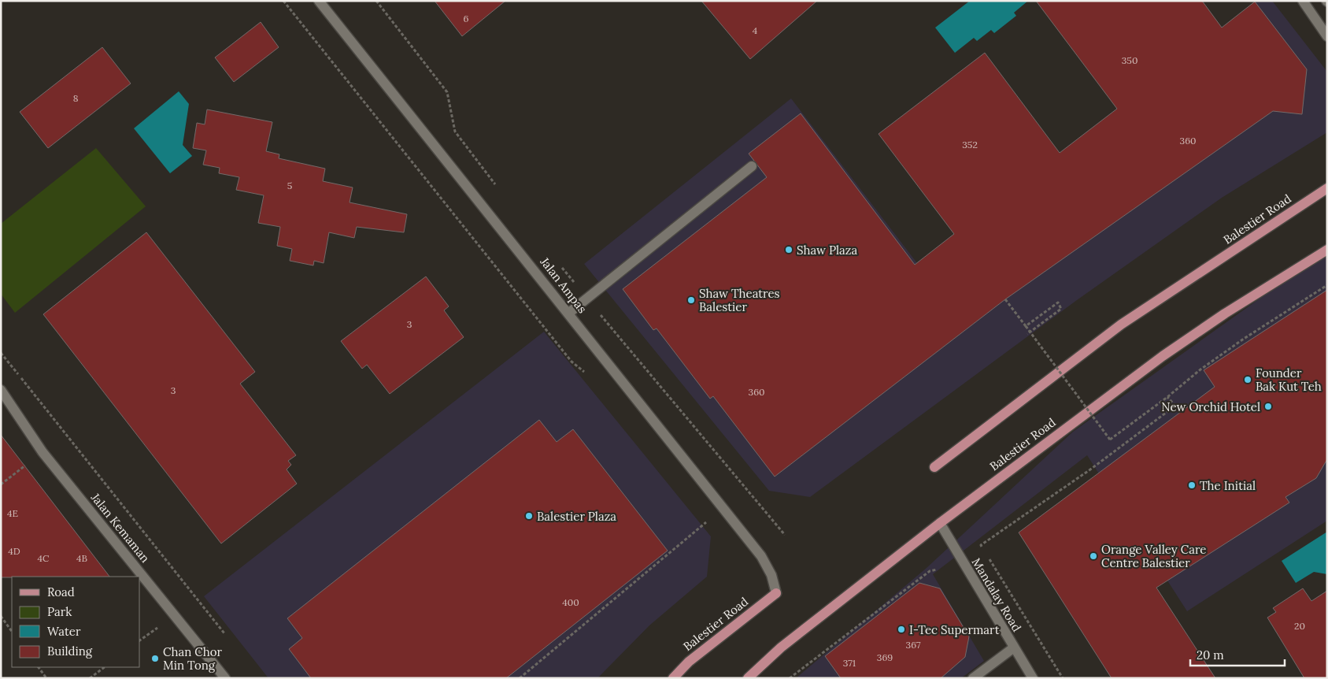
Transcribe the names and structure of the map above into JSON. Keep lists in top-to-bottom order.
{
  "streets": {
    "main road": ["Balestier Road"],
    "street": ["Jalan Ampas", "Jalan Kemaman", "Mandalay Road"]
  },
  "crossings": [
    ["Balestier Road", "Jalan Ampas"],
    ["Balestier Road", "Mandalay Road"]
  ],
  "places": [
    "Shaw Plaza",
    "Shaw Theatres Balestier",
    "Founder Bak Kut Teh",
    "New Orchid Hotel",
    "The Initial",
    "Balestier Plaza",
    "Orange Valley Care Centre Balestier",
    "I-Tec Supermart",
    "Chan Chor Min Tong"
  ],
  "house_numbers": [
    "6",
    "4",
    "350",
    "8",
    "360",
    "352",
    "5",
    "3",
    "3",
    "360",
    "4E",
    "4D",
    "4C",
    "4B",
    "400",
    "20",
    "367",
    "369",
    "371"
  ],
  "legend": [
    "Road",
    "Park",
    "Water",
    "Building"
  ],
  "scale_bar": "20 m"
}
